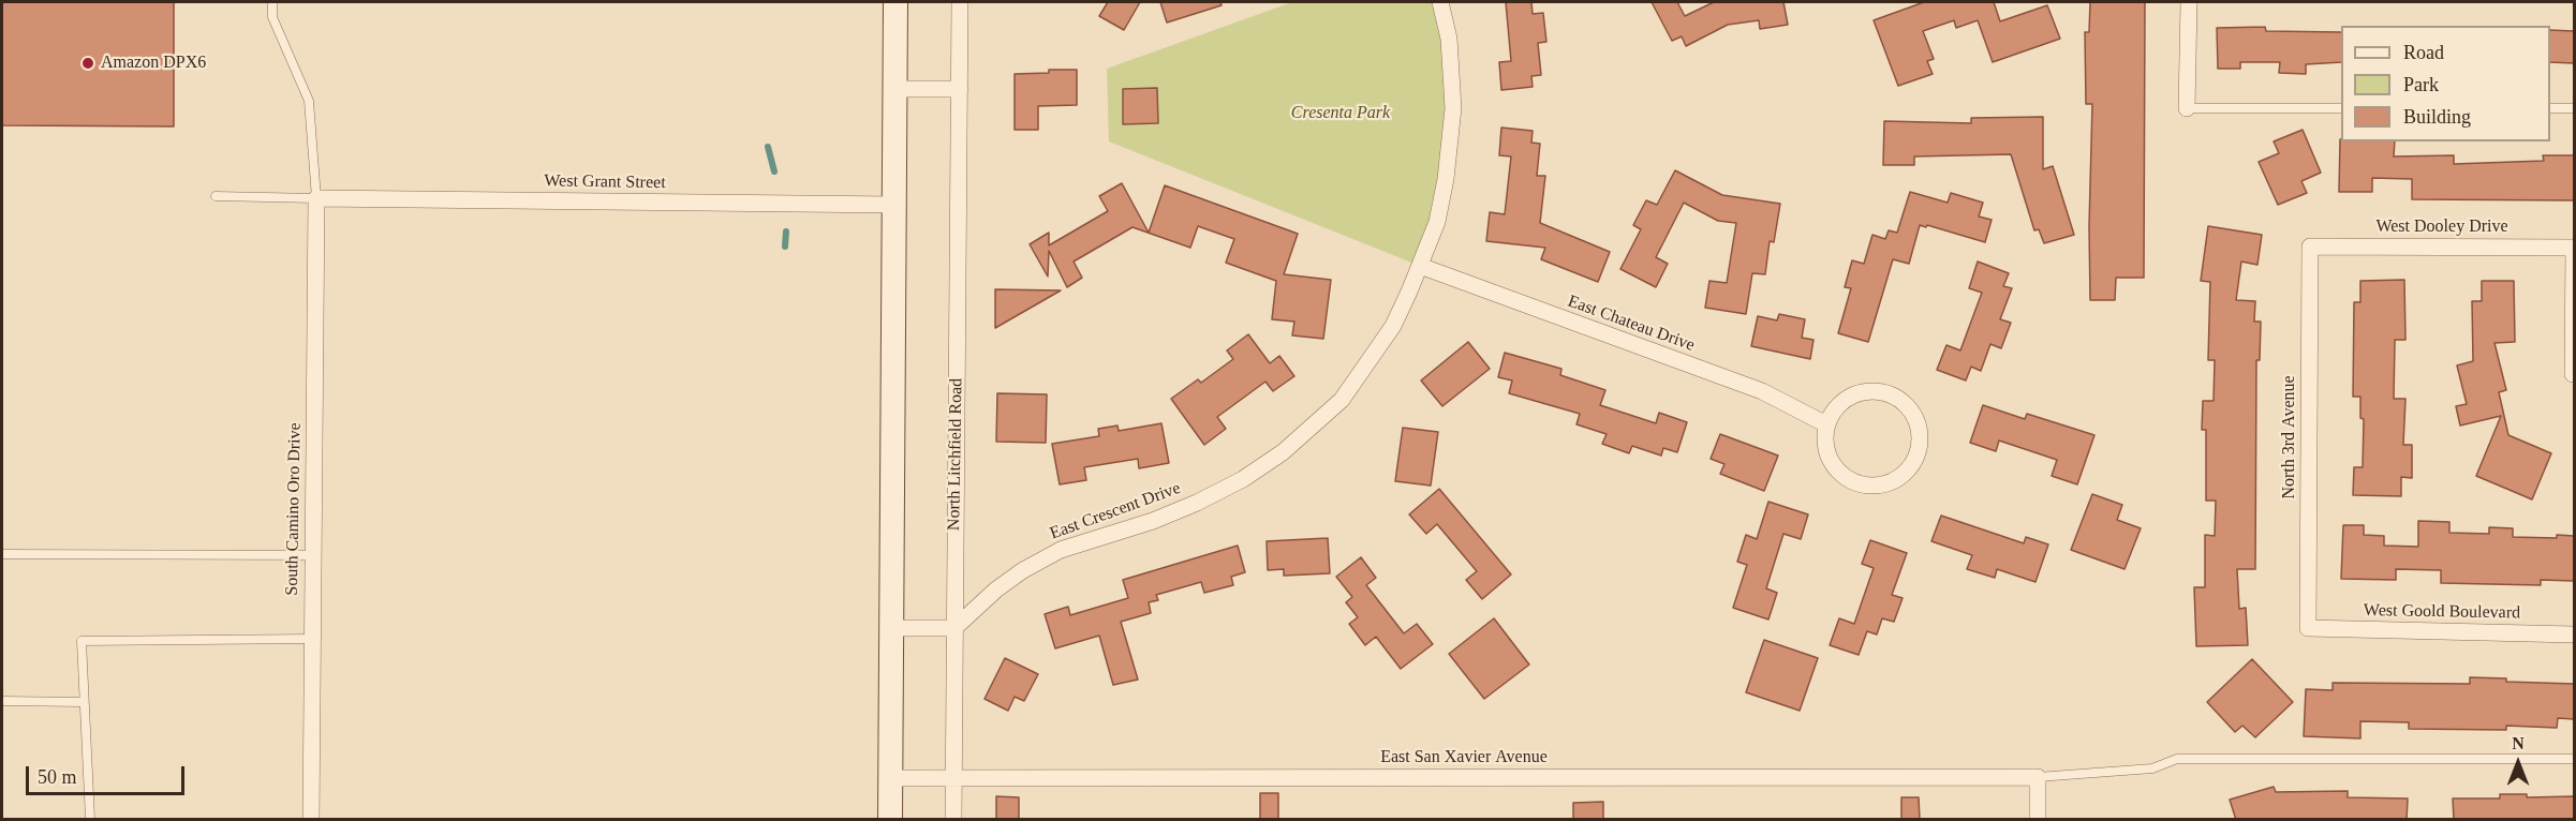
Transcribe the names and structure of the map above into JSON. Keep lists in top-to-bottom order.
{
  "streets": {
    "street": [
      "West Grant Street",
      "West Dooley Drive",
      "East Chateau Drive",
      "North 3rd Avenue",
      "North Litchfield Road",
      "South Camino Oro Drive",
      "East Crescent Drive",
      "West Goold Boulevard",
      "East San Xavier Avenue"
    ]
  },
  "crossings": [
    ["West Grant Street", "South Camino Oro Drive"],
    ["West Dooley Drive", "North 3rd Avenue"],
    ["East Chateau Drive", "East Crescent Drive"],
    ["North 3rd Avenue", "West Goold Boulevard"],
    ["North Litchfield Road", "East Crescent Drive"],
    ["North Litchfield Road", "East San Xavier Avenue"]
  ],
  "parks": ["Cresenta Park"],
  "places": ["Amazon DPX6"],
  "legend": ["Road", "Park", "Building"],
  "scale_bar": "50 m",
  "north": "top"
}
